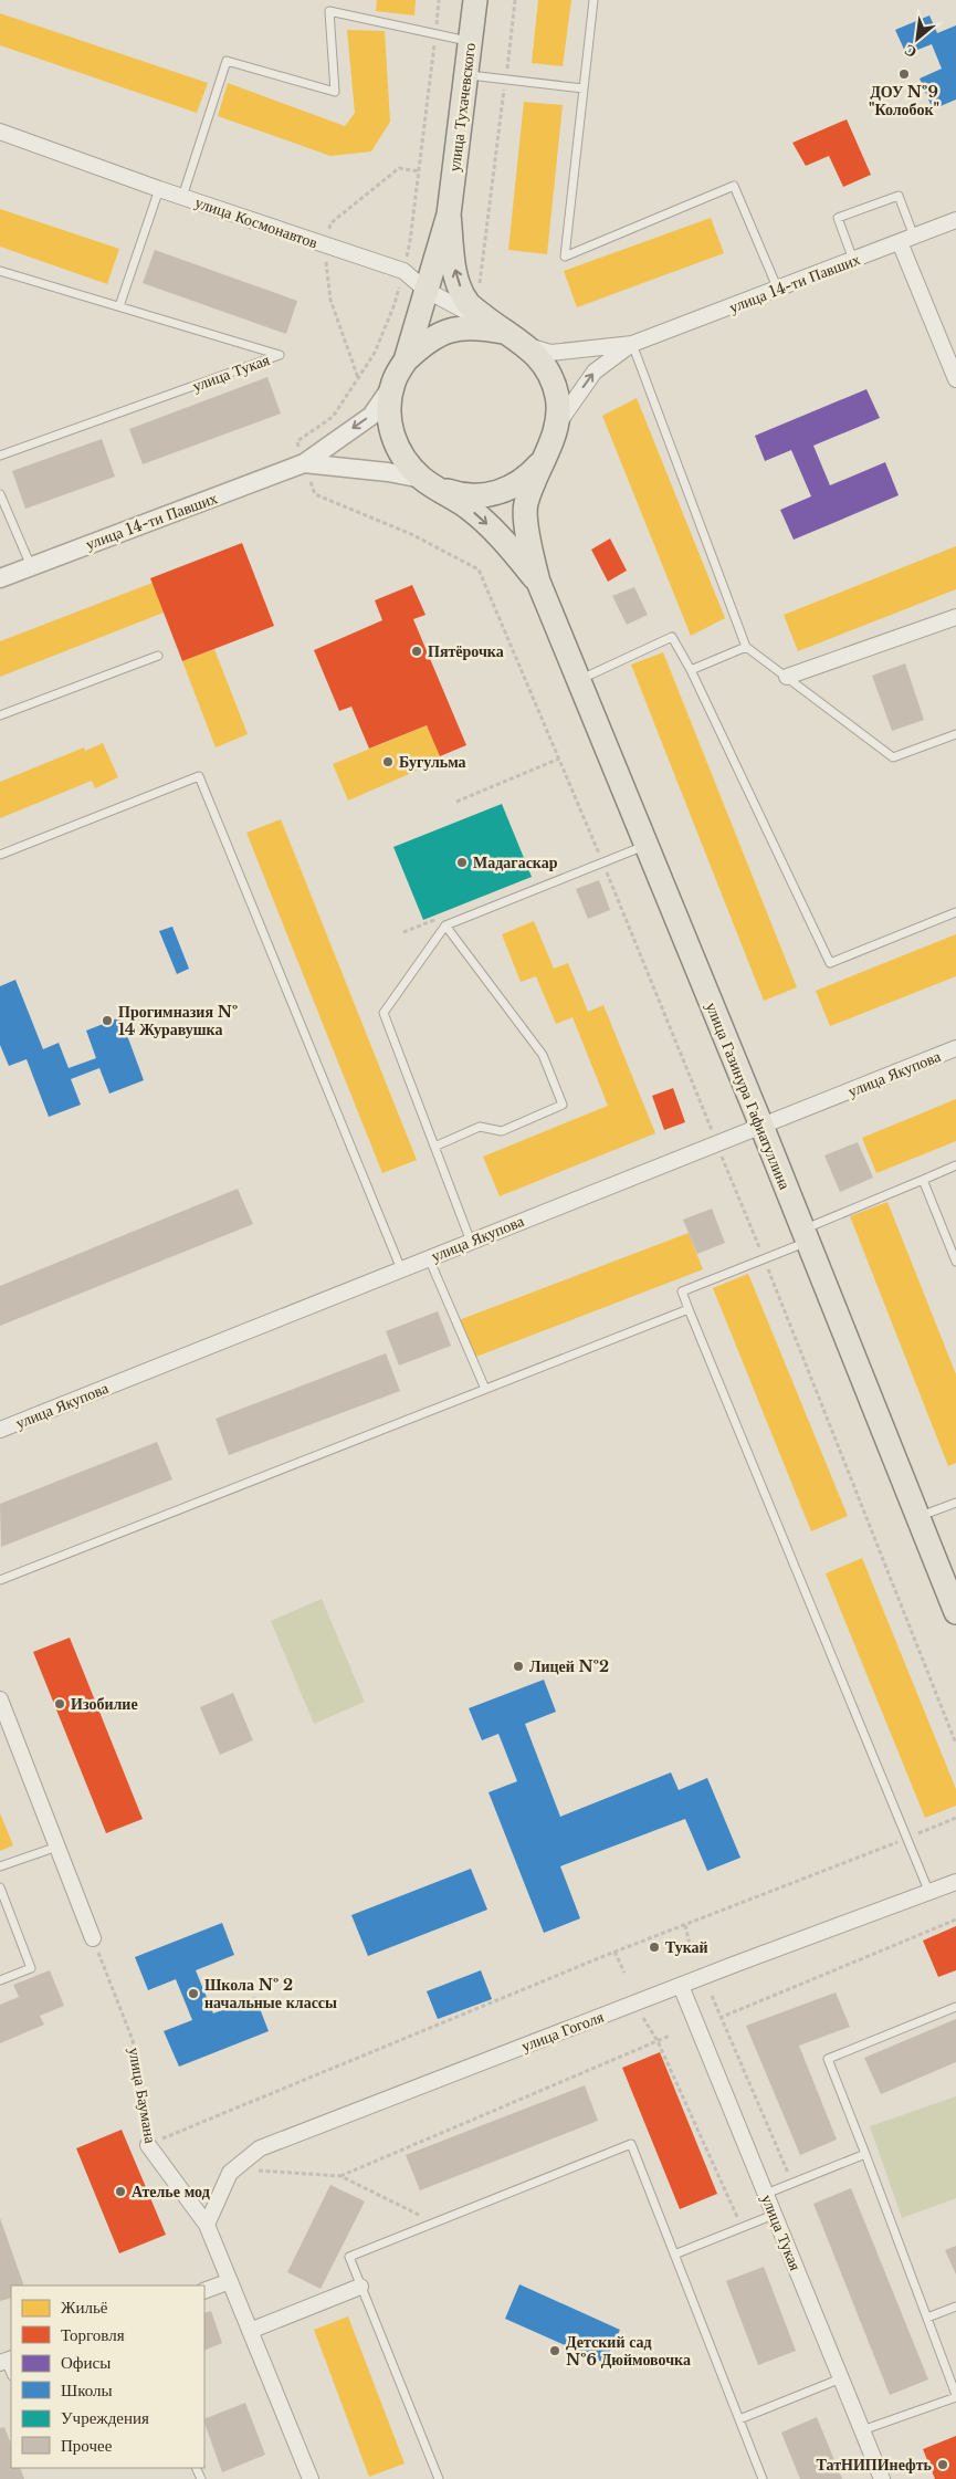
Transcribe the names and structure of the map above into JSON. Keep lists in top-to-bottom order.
{
  "streets": {
    "main road": ["улица Тухачевского", "улица Газинура Гафиатуллина"],
    "street": [
      "улица Космонавтов",
      "улица 14-ти Павших",
      "улица Тукая",
      "улица Якупова",
      "улица Гоголя",
      "улица Баумана"
    ]
  },
  "crossings": [
    ["улица Тукая", "улица Гоголя"],
    ["улица Якупова", "улица Газинура Гафиатуллина"],
    ["улица Гоголя", "улица Баумана"]
  ],
  "places": [
    "ДОУ №9 \"Колобок\"",
    "Пятёрочка",
    "Бугульма",
    "Мадагаскар",
    "Прогимназия № 14 Журавушка",
    "Лицей №2",
    "Изобилие",
    "Тукай",
    "Школа № 2 начальные классы",
    "Ателье мод",
    "Детский сад №6 Дюймовочка",
    "ТатНИПИнефть"
  ],
  "legend": [
    "Жильё",
    "Торговля",
    "Офисы",
    "Школы",
    "Учреждения",
    "Прочее"
  ],
  "north": "bottom left"
}
